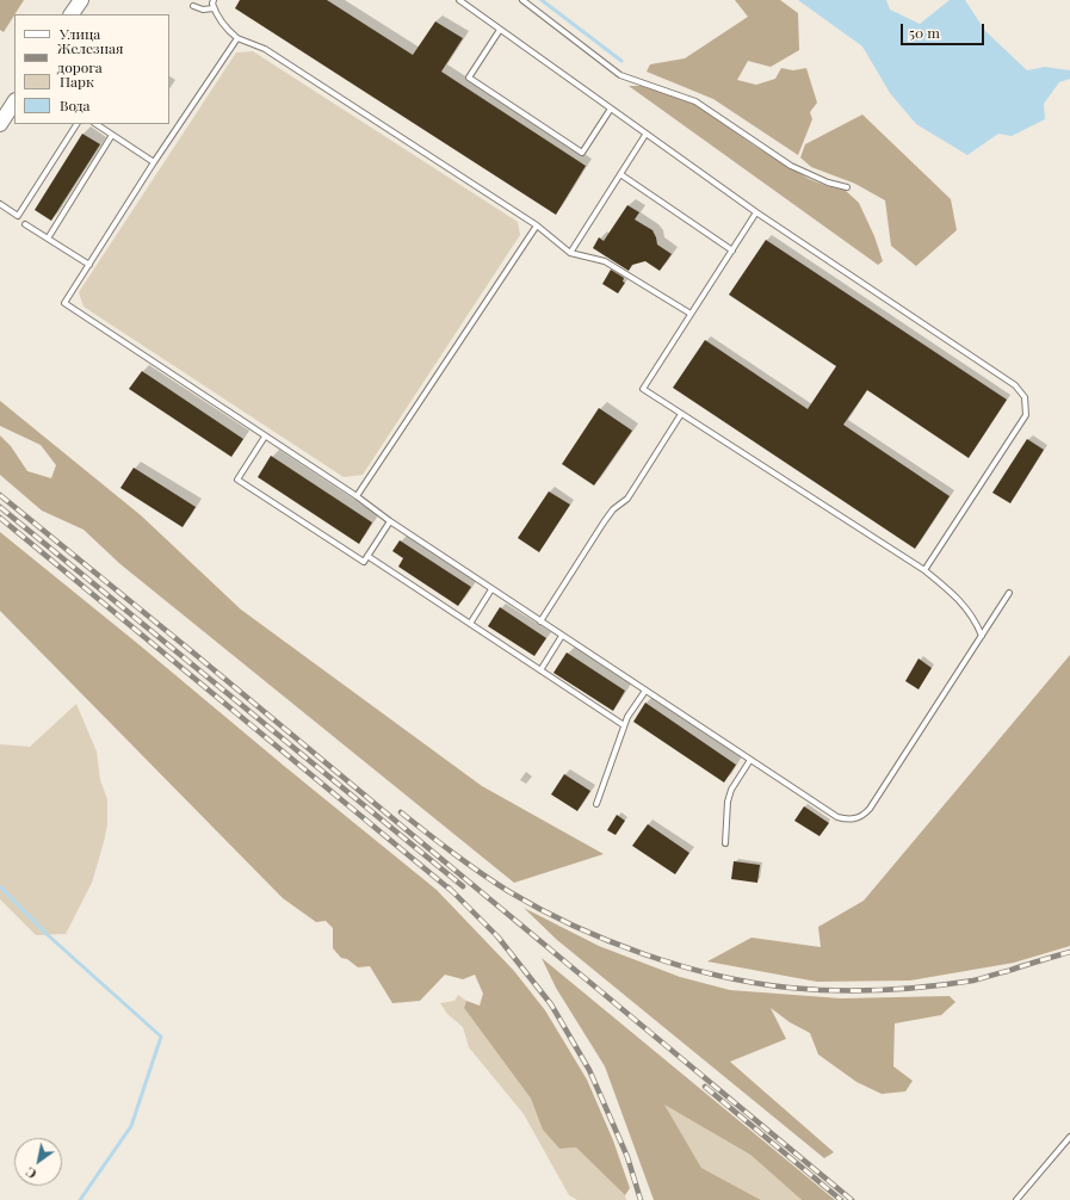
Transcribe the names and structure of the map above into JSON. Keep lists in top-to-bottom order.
{
  "legend": [
    "Улица",
    "Железная дорога",
    "Парк",
    "Вода"
  ],
  "scale_bar": "50 m",
  "north": "bottom left"
}
